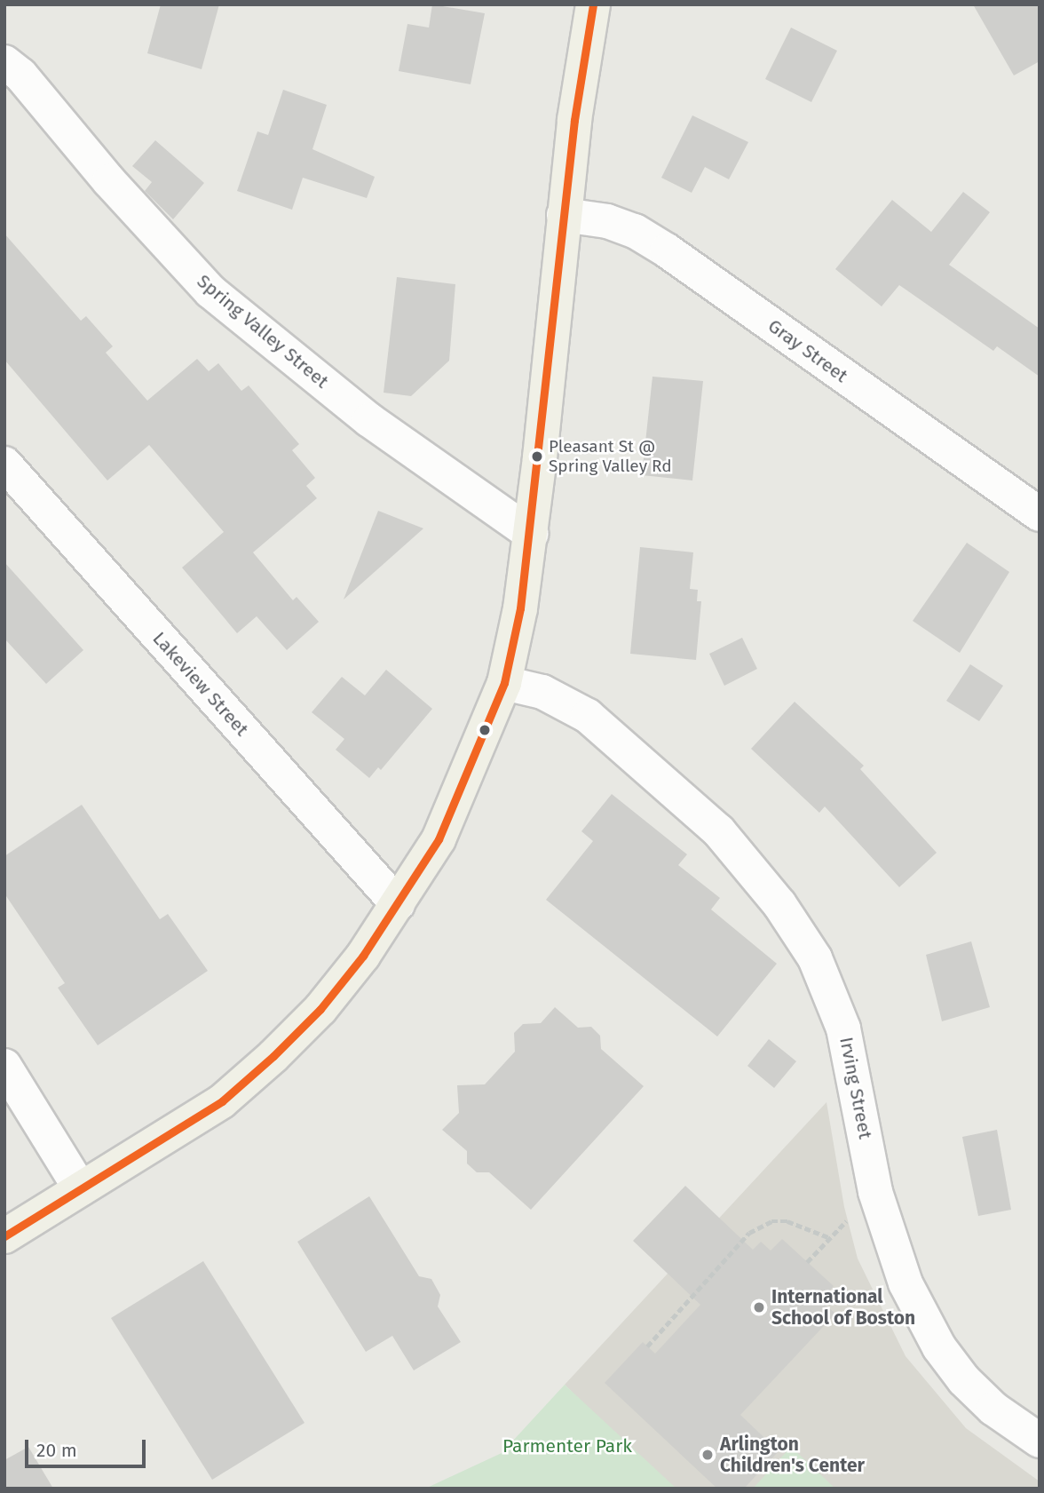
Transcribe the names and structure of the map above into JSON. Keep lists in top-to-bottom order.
{
  "streets": {
    "street": [
      "Spring Valley Street",
      "Gray Street",
      "Lakeview Street",
      "Irving Street"
    ]
  },
  "parks": ["Parmenter Park"],
  "places": ["Pleasant St @ Spring Valley Rd", "International School of Boston", "Arlington Children's Center"],
  "scale_bar": "20 m"
}
